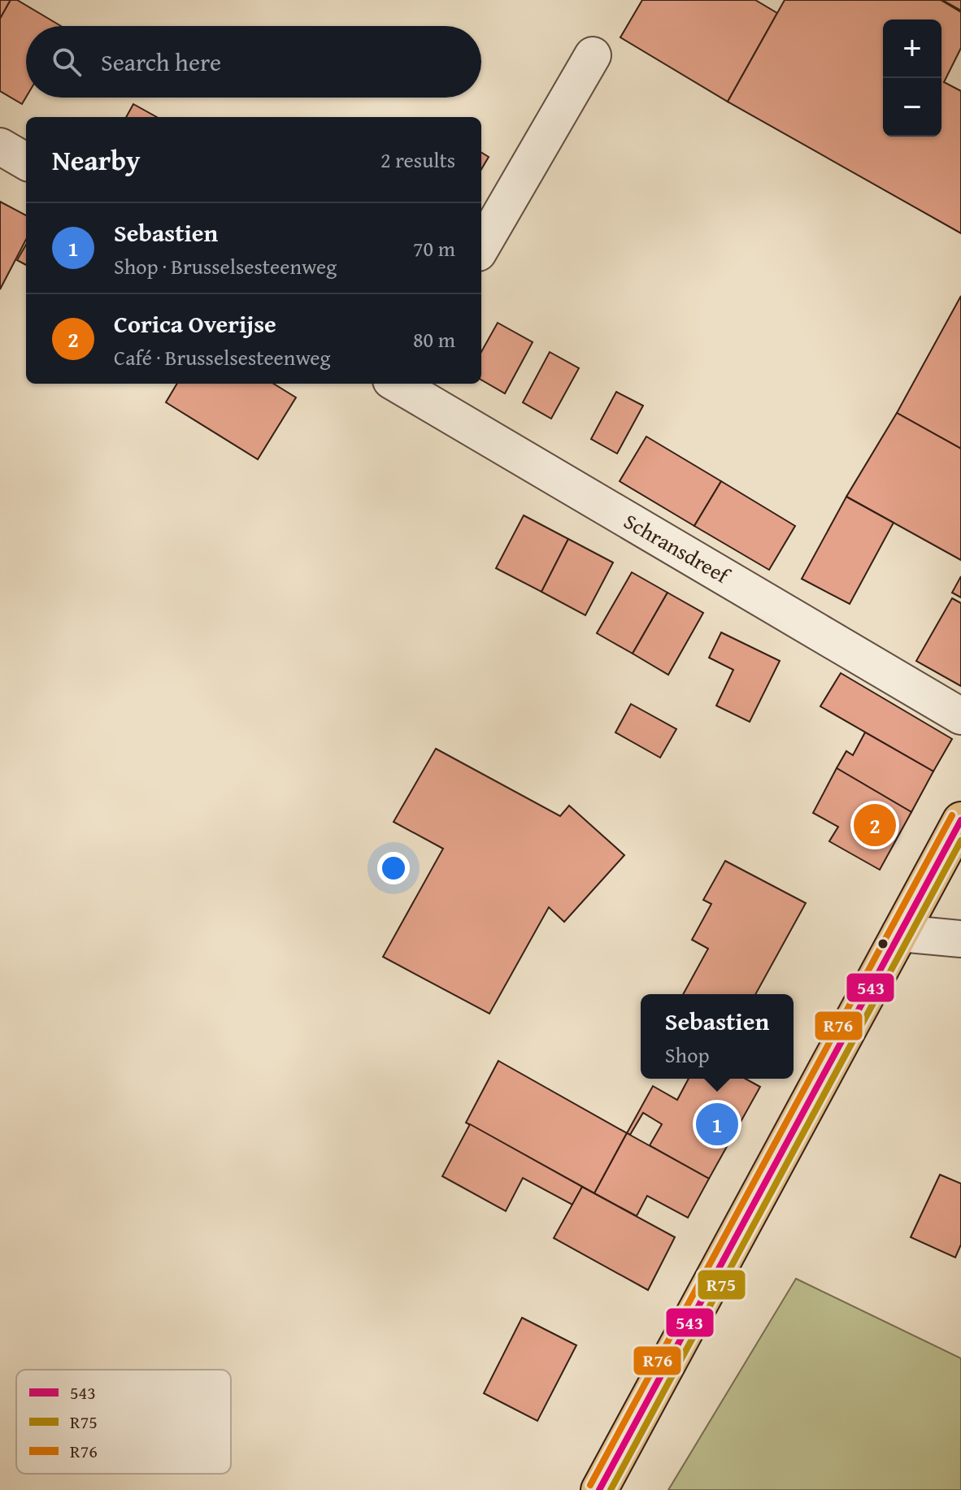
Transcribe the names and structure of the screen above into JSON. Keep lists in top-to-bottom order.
{
  "streets": {
    "street": ["Schransdreef"]
  },
  "lines": ["transit line R76", "transit line 543", "transit line R75"],
  "legend": ["543", "R75", "R76"],
  "page": {
    "map_buttons": ["+", "−"],
    "search": "Search here",
    "heading": ["Nearby", "2 results"],
    "list": [
      {
        "mark": "1",
        "name": "Sebastien",
        "note": "Shop · Brusselsesteenweg",
        "value": "70 m"
      },
      {
        "mark": "2",
        "name": "Corica Overijse",
        "note": "Café · Brusselsesteenweg",
        "value": "80 m"
      }
    ],
    "pins": ["2", "1"],
    "popup": ["Sebastien", "Shop"]
  }
}
